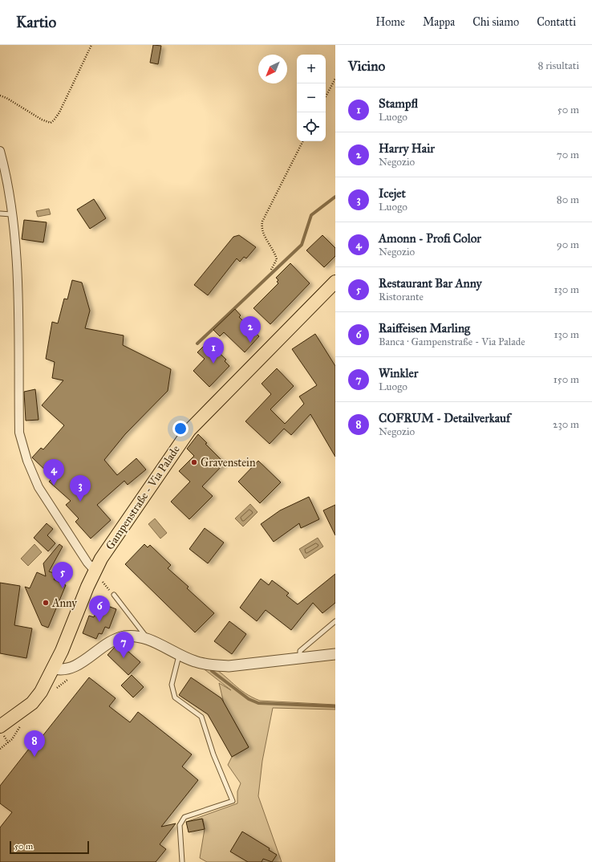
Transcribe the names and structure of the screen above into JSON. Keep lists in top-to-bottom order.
{
  "streets": {
    "main road": ["Gampenstraße - Via Palade"]
  },
  "places": ["Gravenstein", "Anny"],
  "scale_bar": "50 m",
  "north": "bottom left",
  "page": {
    "header": "Kartio",
    "nav": [
      "Home",
      "Mappa",
      "Chi siamo",
      "Contatti"
    ],
    "heading": ["Vicino", "8 risultati"],
    "map_buttons": ["+", "−"],
    "list": [
      {
        "mark": "1",
        "name": "Stampfl",
        "note": "Luogo",
        "value": "50 m"
      },
      {
        "mark": "2",
        "name": "Harry Hair",
        "note": "Negozio",
        "value": "70 m"
      },
      {
        "mark": "3",
        "name": "Icejet",
        "note": "Luogo",
        "value": "80 m"
      },
      {
        "mark": "4",
        "name": "Amonn - Profi Color",
        "note": "Negozio",
        "value": "90 m"
      },
      {
        "mark": "5",
        "name": "Restaurant Bar Anny",
        "note": "Ristorante",
        "value": "130 m"
      },
      {
        "mark": "6",
        "name": "Raiffeisen Marling",
        "note": "Banca · Gampenstraße - Via Palade",
        "value": "130 m"
      },
      {
        "mark": "7",
        "name": "Winkler",
        "note": "Luogo",
        "value": "150 m"
      },
      {
        "mark": "8",
        "name": "COFRUM - Detailverkauf",
        "note": "Negozio",
        "value": "230 m"
      }
    ],
    "pins": [
      "2",
      "1",
      "4",
      "3",
      "5",
      "6",
      "7",
      "8"
    ],
    "scale": "50 m"
  }
}
